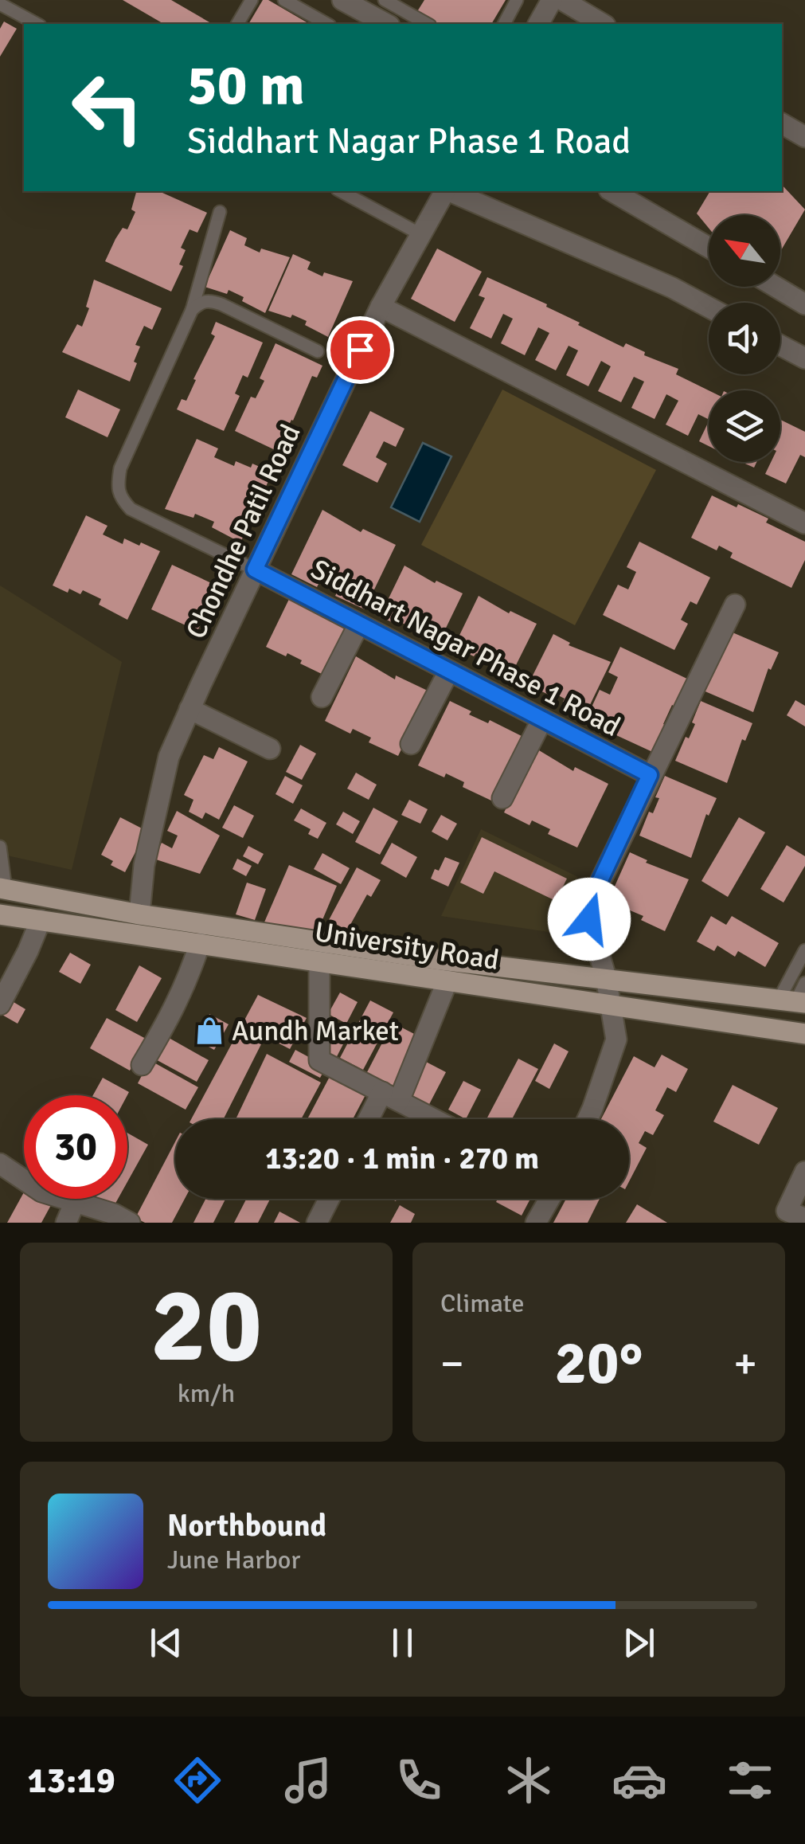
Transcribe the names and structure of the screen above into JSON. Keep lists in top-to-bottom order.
{
  "streets": {
    "main road": ["University Road"],
    "street": ["Chondhe Patil Road", "Siddhart Nagar Phase 1 Road"]
  },
  "crossings": [
    ["Chondhe Patil Road", "Siddhart Nagar Phase 1 Road"],
    ["Chondhe Patil Road", "University Road"]
  ],
  "places": {
    "shop": ["Aundh Market"]
  },
  "north": "top left",
  "page": {
    "turn": ["50 m", "Siddhart Nagar Phase 1 Road"],
    "limit": "30",
    "trip": "13:20 · 1 min · 270 m",
    "tile": [
      ["20", "km/h"],
      "Climate"
    ],
    "heat": ["−", "20°", "+"],
    "song": ["Northbound", "June Harbor"],
    "tabs": "13:19"
  }
}
